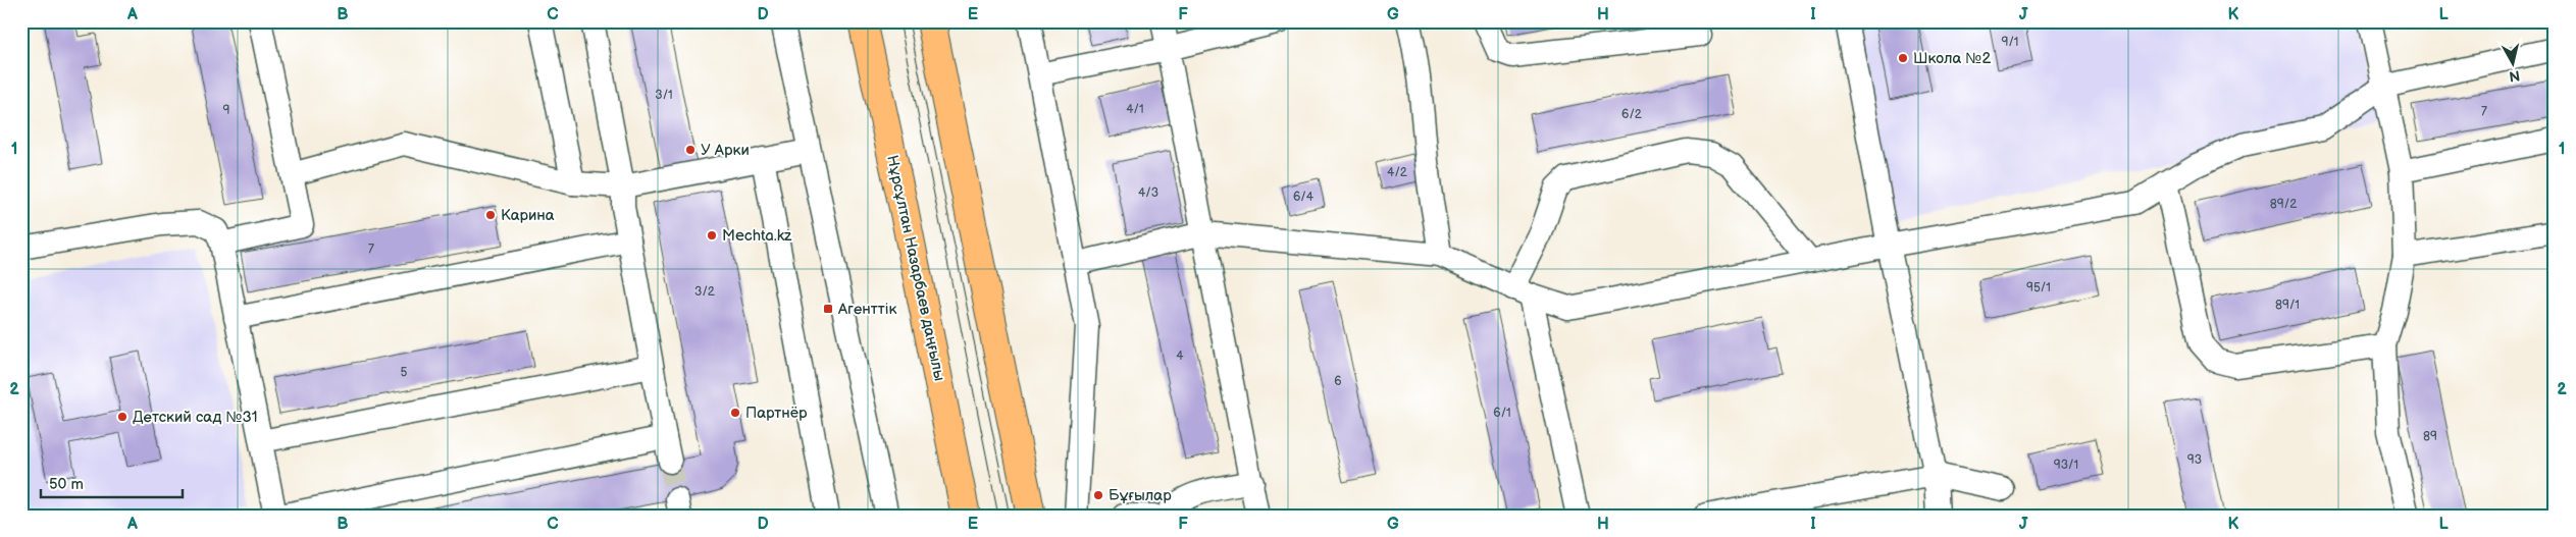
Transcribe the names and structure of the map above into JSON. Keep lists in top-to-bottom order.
{
  "streets": {
    "main road": ["Нұрсұлтан Назарбаев даңғылы"]
  },
  "places": {
    "other": [
      "Школа №2",
      "У Арки",
      "Карина",
      "Mechta.kz",
      "Партнёр",
      "Детский сад №31",
      "Бұғылар"
    ],
    "transit": ["Агенттік"]
  },
  "house_numbers": [
    "9/1",
    "3/1",
    "4/1",
    "9",
    "7",
    "6/2",
    "4/2",
    "4/3",
    "6/4",
    "89/2",
    "7",
    "95/1",
    "3/2",
    "89/1",
    "4",
    "5",
    "6",
    "6/1",
    "89",
    "93",
    "93/1"
  ],
  "scale_bar": "50 m",
  "north": "bottom",
  "grid": {
    "columns": [
      "A",
      "B",
      "C",
      "D",
      "E",
      "F",
      "G",
      "H",
      "I",
      "J",
      "K",
      "L"
    ],
    "rows": ["1", "2"]
  }
}
